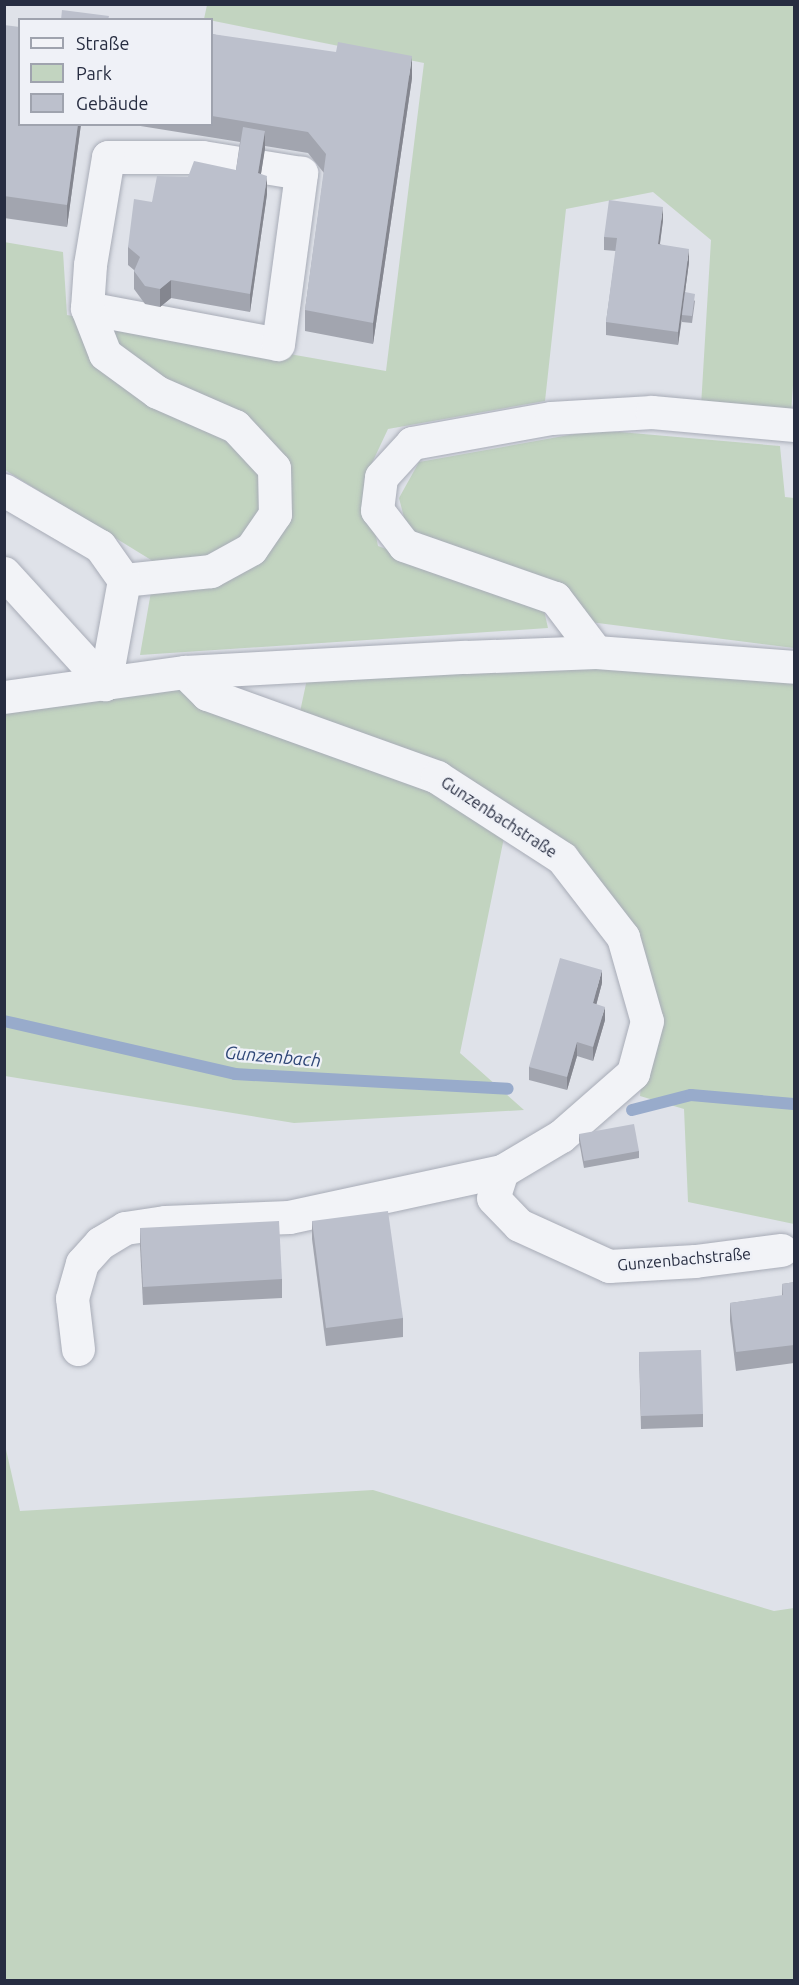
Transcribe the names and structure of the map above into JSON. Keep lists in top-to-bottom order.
{
  "streets": {
    "street": ["Gunzenbachstraße"]
  },
  "water": ["Gunzenbach"],
  "legend": ["Straße", "Park", "Gebäude"]
}
